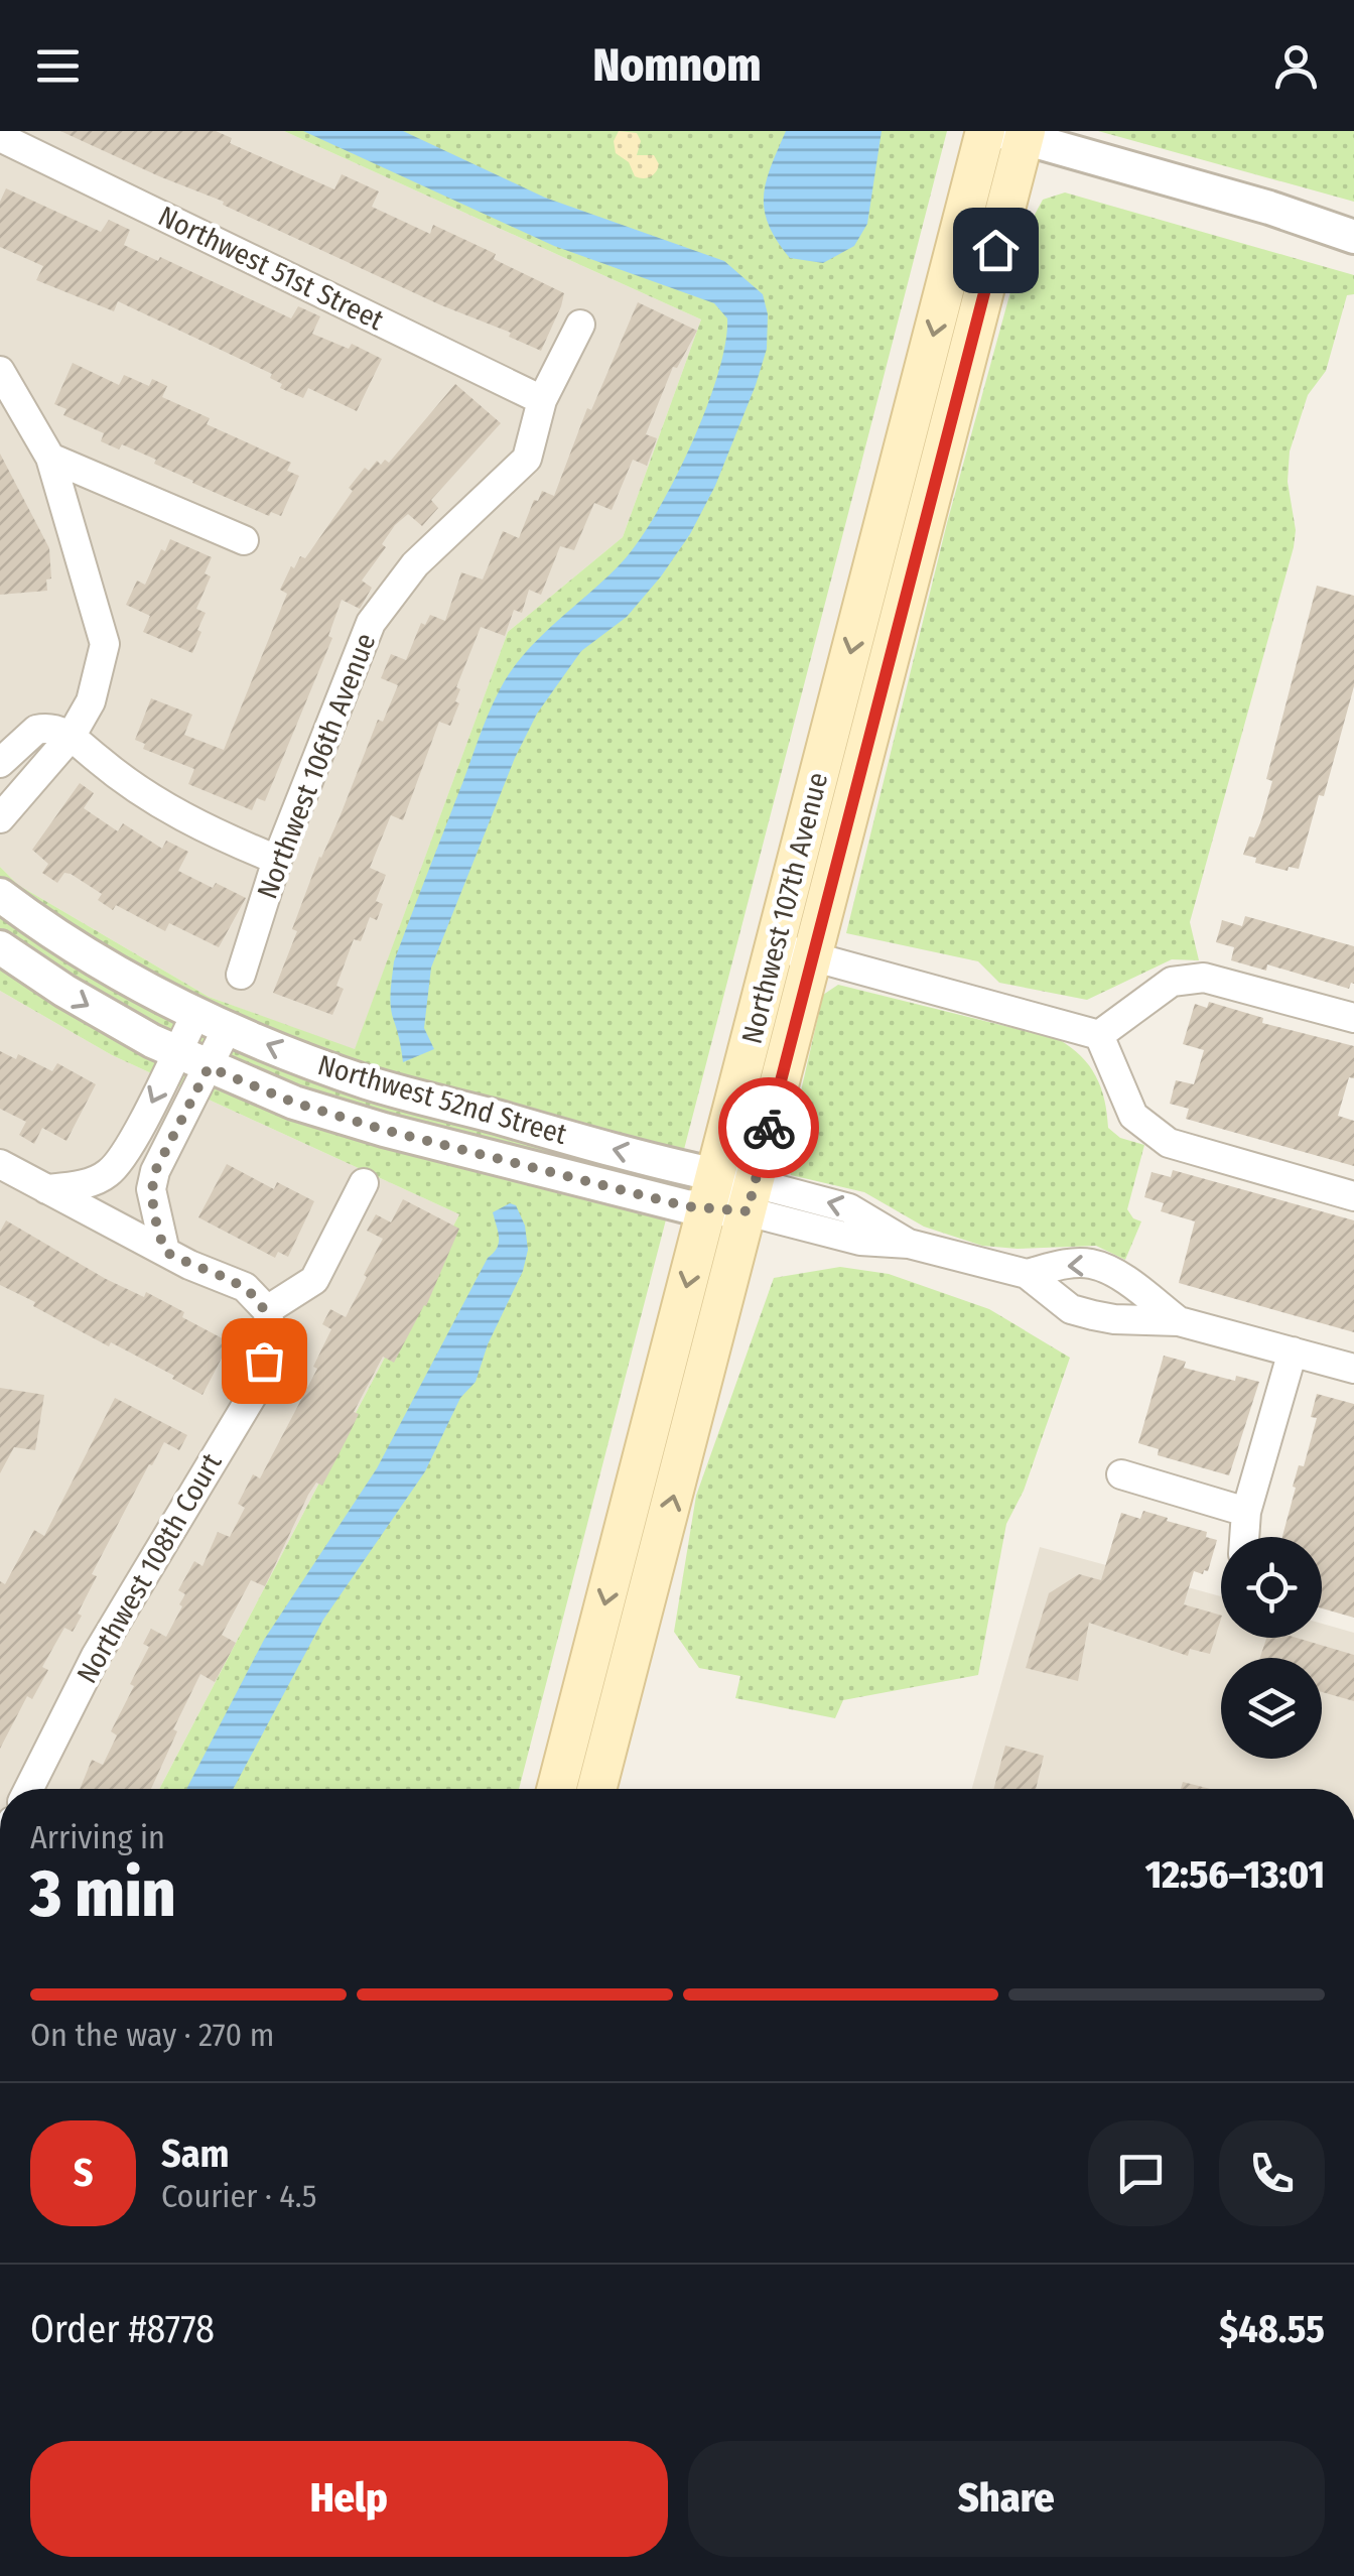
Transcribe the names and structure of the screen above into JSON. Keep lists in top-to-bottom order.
{
  "streets": {
    "main road": ["Northwest 107th Avenue"],
    "street": [
      "Northwest 51st Street",
      "Northwest 106th Avenue",
      "Northwest 52nd Street",
      "Northwest 108th Court"
    ]
  },
  "crossings": [
    ["Northwest 51st Street", "Northwest 106th Avenue"],
    ["Northwest 107th Avenue", "Northwest 52nd Street"]
  ],
  "page": {
    "header": "Nomnom",
    "heading": ["3 min", "Arriving in", "12:56–13:01"],
    "panel": [
      "Sam",
      "Courier · 4.5",
      "Order #8778",
      "$48.55"
    ],
    "bar": "On the way · 270 m",
    "round": "S",
    "buttons": ["Help", "Share"]
  }
}
